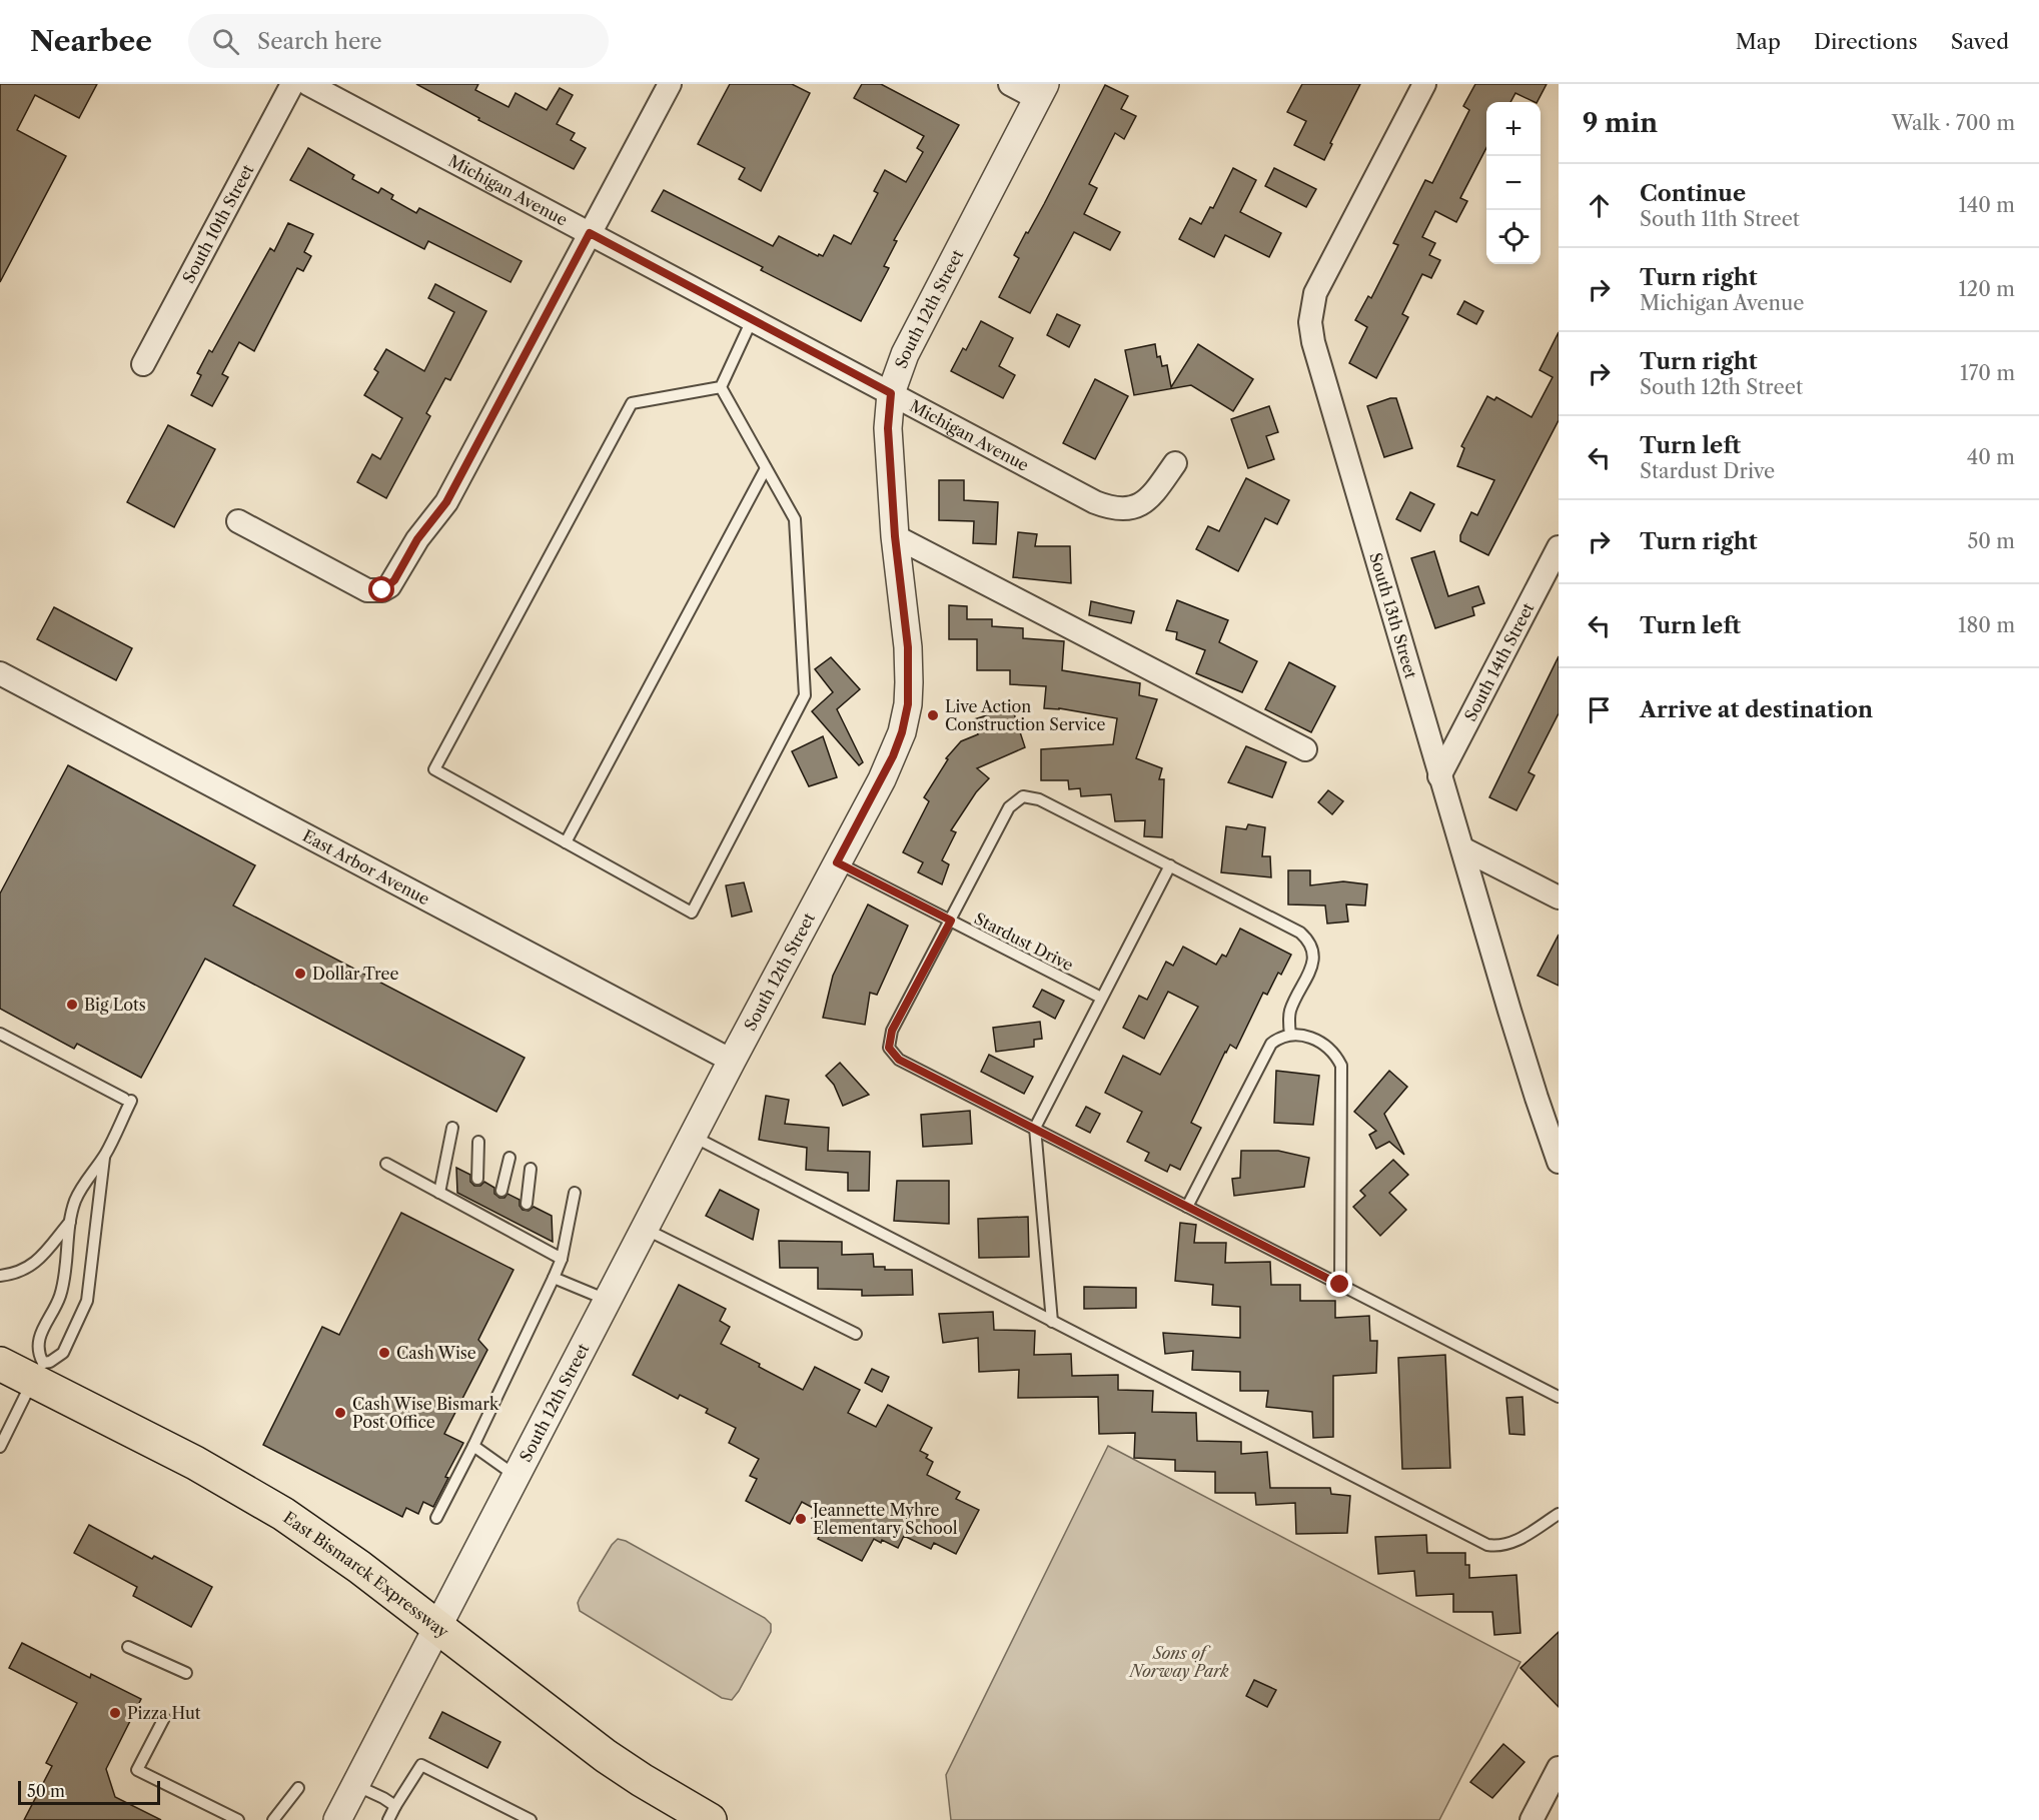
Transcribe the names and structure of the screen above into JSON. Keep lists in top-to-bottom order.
{
  "streets": {
    "main road": ["East Bismarck Expressway"],
    "street": [
      "Michigan Avenue",
      "South 10th Street",
      "South 12th Street",
      "South 13th Street",
      "South 14th Street",
      "East Arbor Avenue"
    ],
    "lane": ["Stardust Drive"]
  },
  "crossings": [
    ["Michigan Avenue", "South 12th Street"],
    ["South 12th Street", "East Arbor Avenue"],
    ["South 12th Street", "Stardust Drive"],
    ["South 12th Street", "East Bismarck Expressway"],
    ["South 13th Street", "South 14th Street"]
  ],
  "parks": ["Sons of Norway Park"],
  "places": [
    "Live Action Construction Service",
    "Dollar Tree",
    "Big Lots",
    "Cash Wise",
    "Cash Wise Bismark Post Office",
    "Jeannette Myhre Elementary School",
    "Pizza Hut"
  ],
  "scale_bar": "50 m",
  "page": {
    "header": "Nearbee",
    "search": "Search here",
    "nav": ["Map", "Directions", "Saved"],
    "heading": ["9 min", "Walk · 700 m"],
    "map_buttons": ["+", "−"],
    "list": [
      ["Continue", "South 11th Street", "140 m"],
      ["Turn right", "Michigan Avenue", "120 m"],
      ["Turn right", "South 12th Street", "170 m"],
      ["Turn left", "Stardust Drive", "40 m"],
      ["Turn right", "50 m"],
      ["Turn left", "180 m"],
      "Arrive at destination"
    ],
    "scale": "50 m"
  }
}
